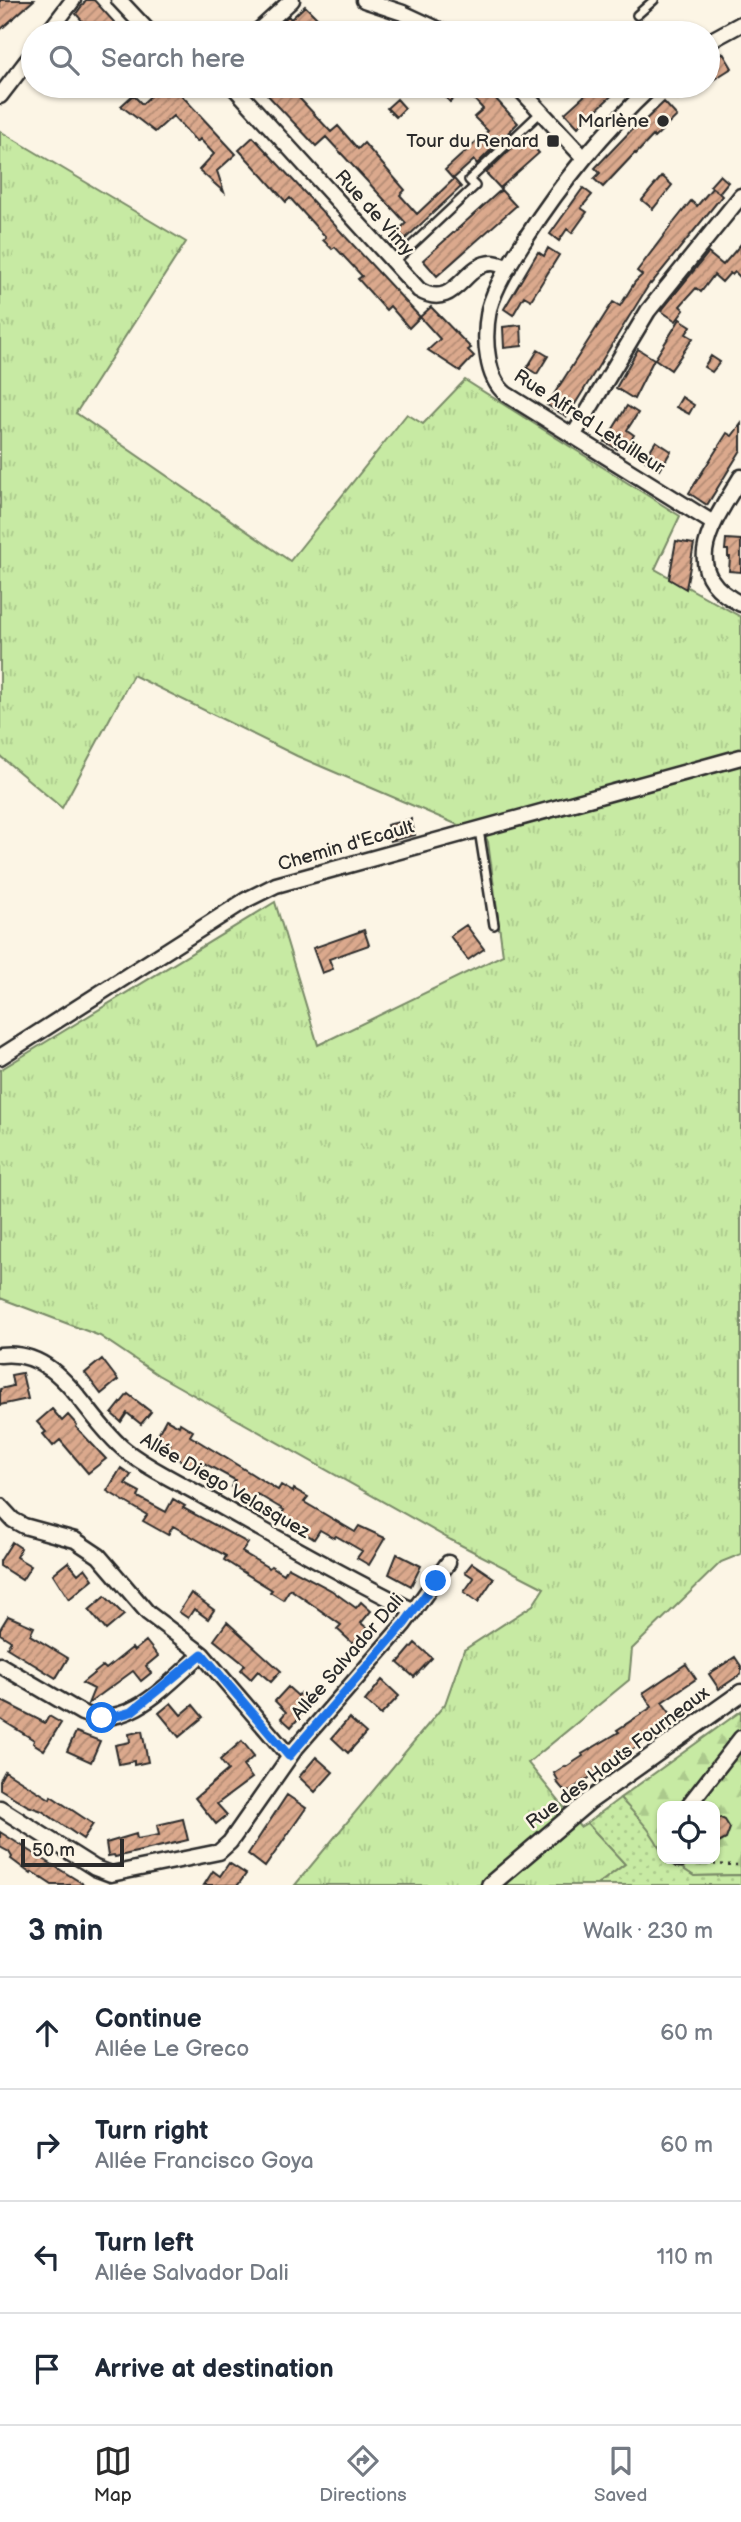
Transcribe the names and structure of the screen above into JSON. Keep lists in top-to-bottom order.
{
  "streets": {
    "street": [
      "Rue de Vimy",
      "Rue Alfred Letailleur",
      "Chemin d'Ecault",
      "Allée Diego Velasquez",
      "Allée Salvador Dali",
      "Rue des Hauts Fourneaux"
    ]
  },
  "crossings": [
    ["Rue de Vimy", "Rue Alfred Letailleur"],
    ["Allée Diego Velasquez", "Allée Salvador Dali"]
  ],
  "places": {
    "other": ["Marlène"],
    "transit": ["Tour du Renard"]
  },
  "scale_bar": "50 m",
  "page": {
    "search": "Search here",
    "scale": "50 m",
    "heading": ["3 min", "Walk · 230 m"],
    "list": [
      ["Continue", "Allée Le Greco", "60 m"],
      ["Turn right", "Allée Francisco Goya", "60 m"],
      ["Turn left", "Allée Salvador Dali", "110 m"],
      "Arrive at destination"
    ],
    "nav": ["Map", "Directions", "Saved"]
  }
}
